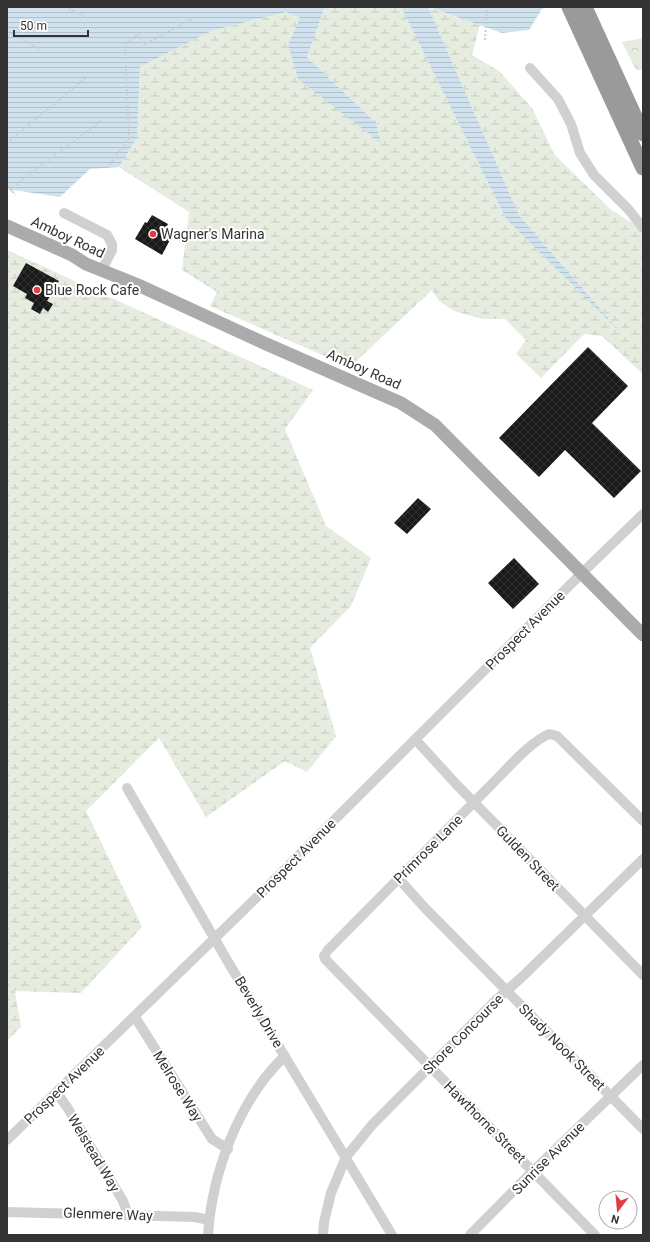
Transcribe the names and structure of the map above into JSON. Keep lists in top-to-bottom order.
{
  "streets": {
    "main road": ["Amboy Road"],
    "street": [
      "Prospect Avenue",
      "Primrose Lane",
      "Gulden Street",
      "Beverly Drive",
      "Shore Concourse",
      "Shady Nook Street",
      "Melrose Way",
      "Hawthorne Street",
      "Welstead Way",
      "Sunrise Avenue",
      "Glenmere Way"
    ]
  },
  "crossings": [
    ["Amboy Road", "Prospect Avenue"],
    ["Prospect Avenue", "Gulden Street"],
    ["Prospect Avenue", "Beverly Drive"],
    ["Prospect Avenue", "Melrose Way"],
    ["Prospect Avenue", "Welstead Way"],
    ["Primrose Lane", "Gulden Street"],
    ["Primrose Lane", "Shady Nook Street"],
    ["Primrose Lane", "Hawthorne Street"],
    ["Gulden Street", "Shore Concourse"],
    ["Beverly Drive", "Shore Concourse"],
    ["Shore Concourse", "Shady Nook Street"],
    ["Shore Concourse", "Hawthorne Street"],
    ["Shady Nook Street", "Sunrise Avenue"],
    ["Hawthorne Street", "Sunrise Avenue"],
    ["Welstead Way", "Glenmere Way"]
  ],
  "places": ["Wagner's Marina", "Blue Rock Cafe"],
  "scale_bar": "50 m",
  "north": "bottom"
}
